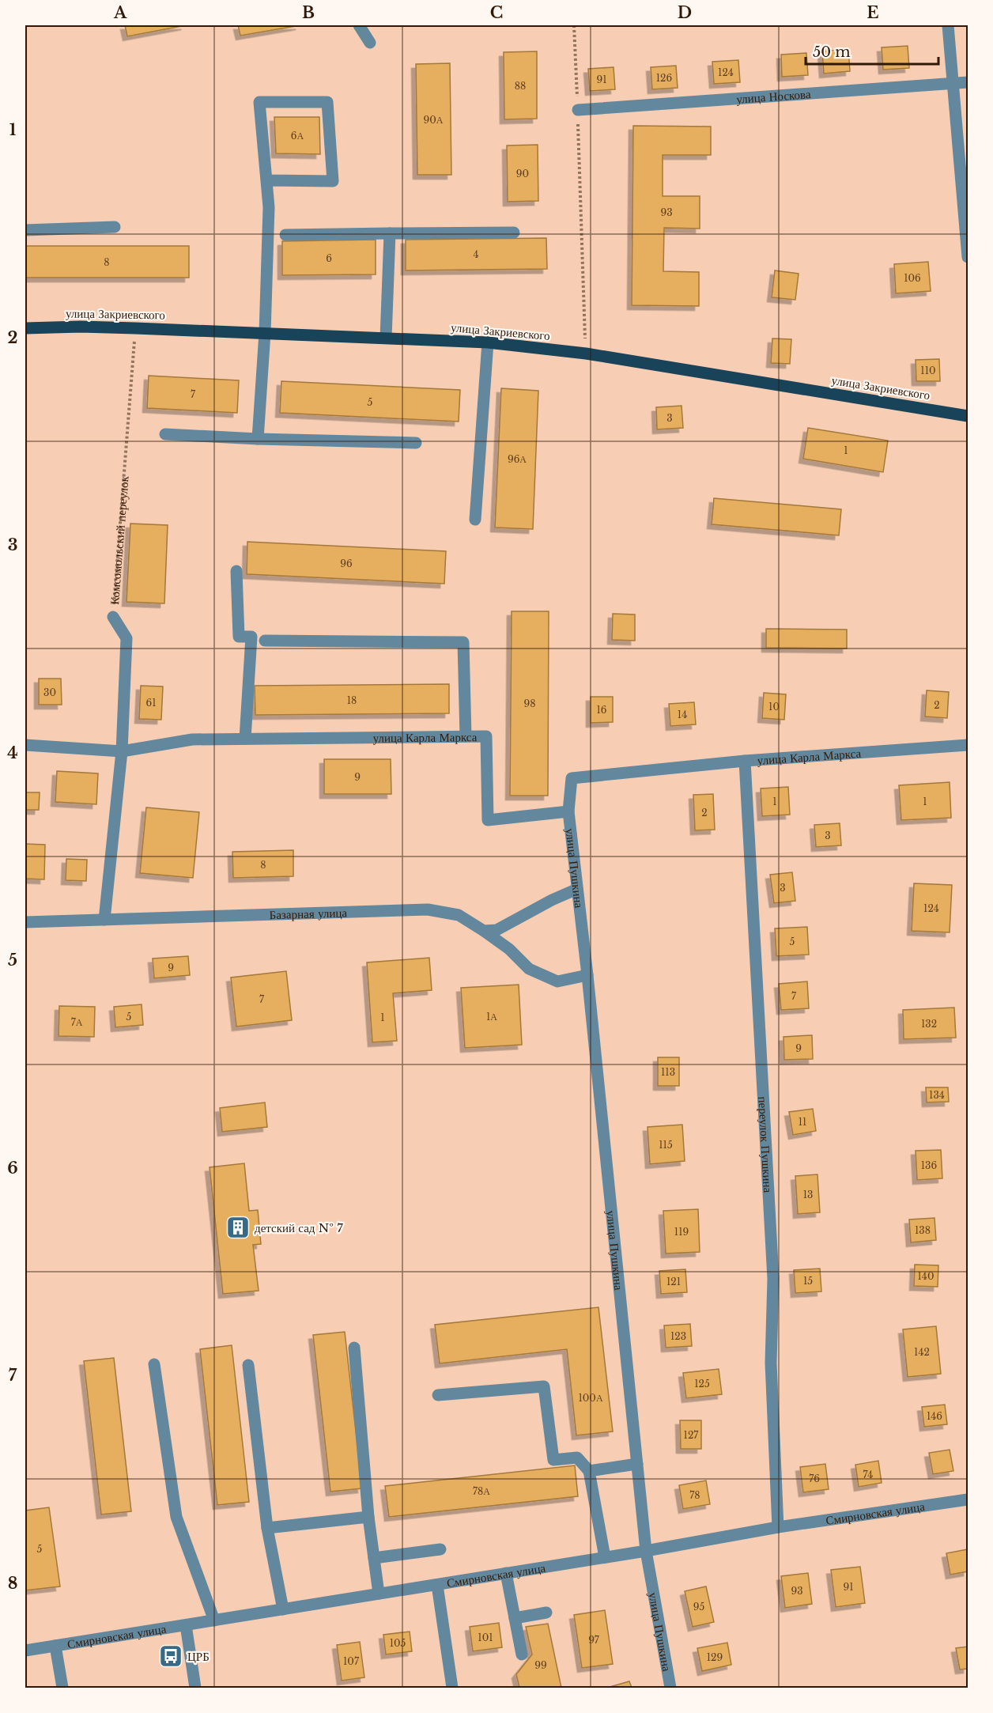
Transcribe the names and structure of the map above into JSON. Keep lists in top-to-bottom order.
{
  "streets": {
    "main road": ["улица Закриевского"],
    "street": [
      "улица Носкова",
      "Комсомольский переулок",
      "улица Карла Маркса",
      "улица Пушкина",
      "Базарная улица",
      "переулок Пушкина",
      "Смирновская улица"
    ]
  },
  "crossings": [
    ["улица Закриевского", "Комсомольский переулок"],
    ["Комсомольский переулок", "улица Карла Маркса"],
    ["Комсомольский переулок", "Базарная улица"],
    ["улица Карла Маркса", "улица Пушкина"],
    ["улица Карла Маркса", "переулок Пушкина"],
    ["улица Пушкина", "Базарная улица"],
    ["улица Пушкина", "Смирновская улица"],
    ["переулок Пушкина", "Смирновская улица"]
  ],
  "places": {
    "building": ["детский сад № 7"],
    "bus stop": ["ЦРБ"]
  },
  "house_numbers": [
    "124",
    "126",
    "91",
    "88",
    "90А",
    "6А",
    "90",
    "93",
    "4",
    "6",
    "8",
    "106",
    "110",
    "7",
    "5",
    "3",
    "1",
    "96А",
    "96",
    "30",
    "18",
    "61",
    "98",
    "2",
    "10",
    "16",
    "14",
    "9",
    "1",
    "1",
    "2",
    "3",
    "8",
    "3",
    "124",
    "5",
    "9",
    "7",
    "7",
    "5",
    "1А",
    "1",
    "7А",
    "132",
    "9",
    "113",
    "134",
    "11",
    "115",
    "136",
    "13",
    "138",
    "119",
    "140",
    "15",
    "121",
    "123",
    "142",
    "125",
    "100А",
    "146",
    "127",
    "74",
    "76",
    "78А",
    "78",
    "5",
    "91",
    "93",
    "95",
    "101",
    "97",
    "105",
    "129",
    "107",
    "99"
  ],
  "scale_bar": "50 m",
  "grid": {
    "columns": [
      "A",
      "B",
      "C",
      "D",
      "E"
    ],
    "rows": [
      "1",
      "2",
      "3",
      "4",
      "5",
      "6",
      "7",
      "8"
    ]
  }
}
